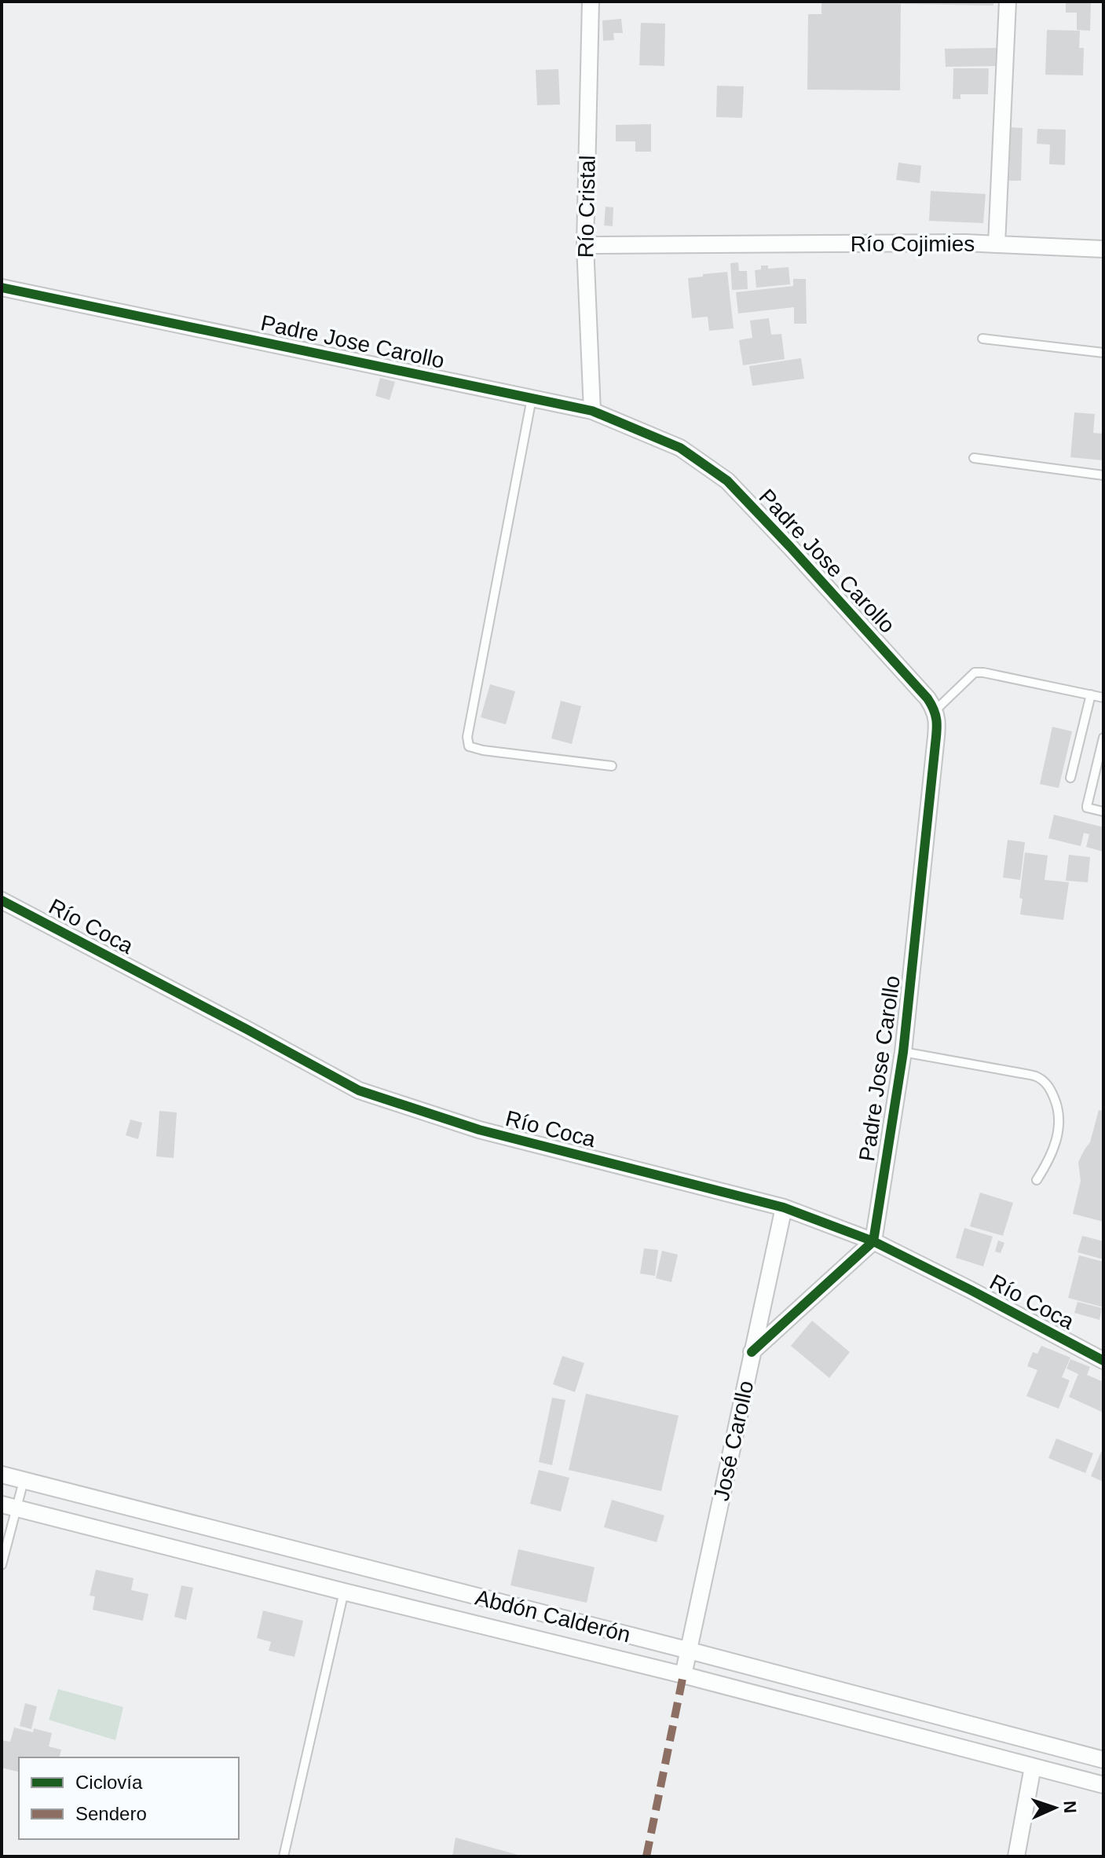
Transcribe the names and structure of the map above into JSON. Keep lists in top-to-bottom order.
{
  "streets": {
    "street": [
      "Río Cristal",
      "Río Cojimies",
      "Padre Jose Carollo",
      "Río Coca",
      "José Carollo",
      "Abdón Calderón"
    ]
  },
  "crossings": [
    ["Río Cristal", "Río Cojimies"],
    ["Río Cristal", "Padre Jose Carollo"],
    ["Padre Jose Carollo", "Río Coca"],
    ["Río Coca", "José Carollo"],
    ["José Carollo", "Abdón Calderón"]
  ],
  "legend": ["Ciclovía", "Sendero"],
  "north": "right"
}
